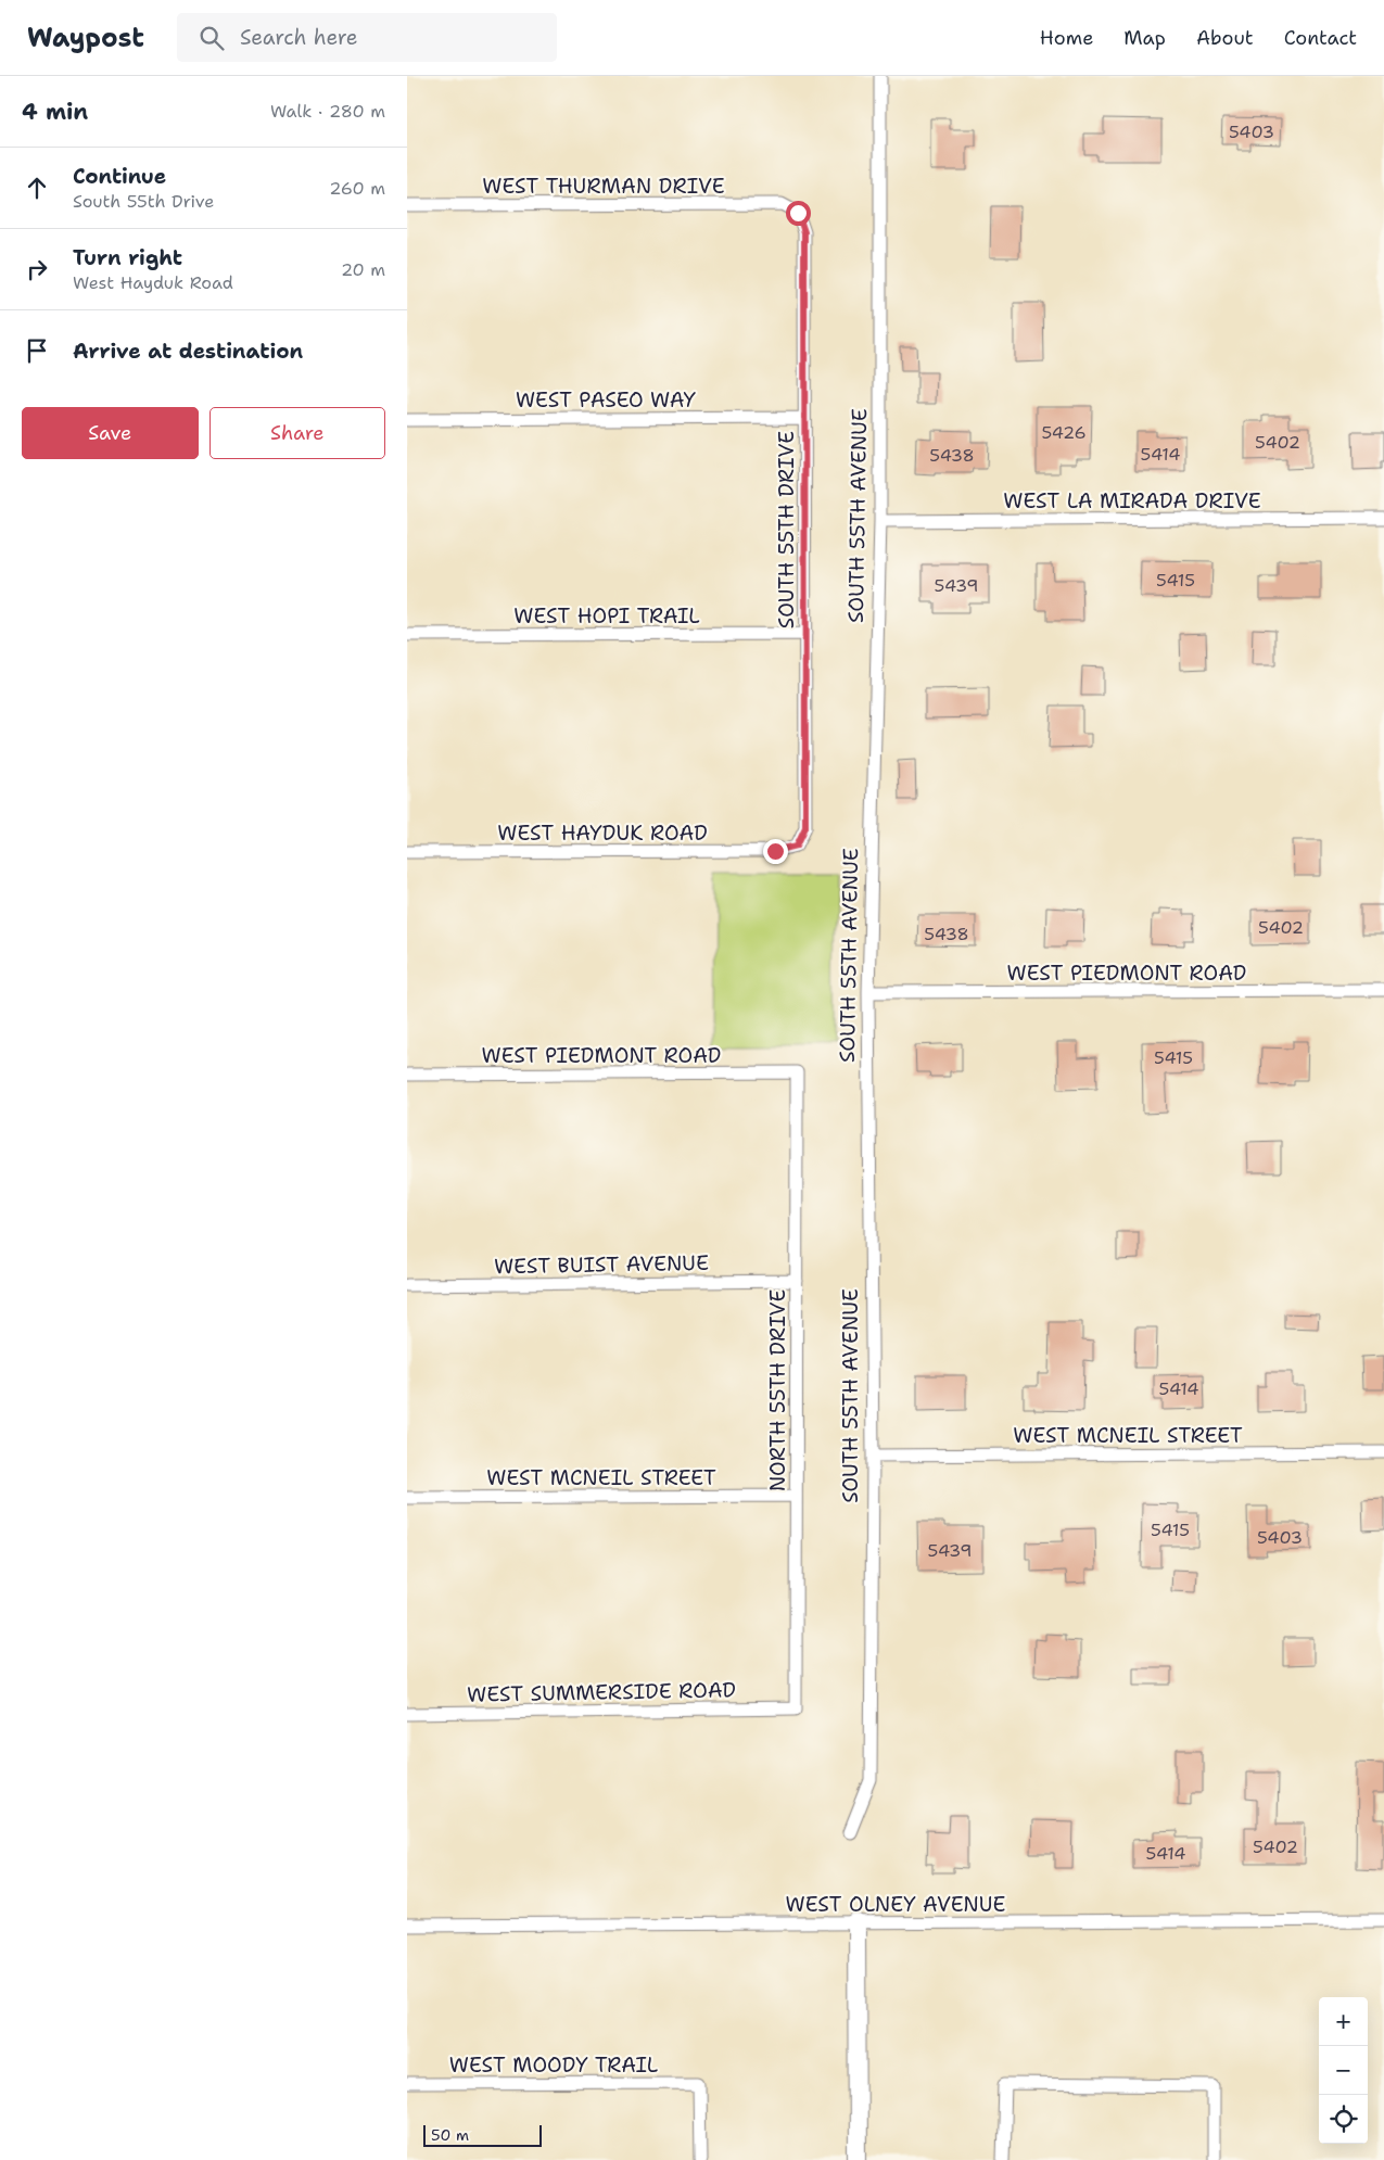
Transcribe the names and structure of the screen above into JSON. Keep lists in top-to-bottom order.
{
  "streets": {
    "street": [
      "WEST THURMAN DRIVE",
      "WEST PASEO WAY",
      "WEST LA MIRADA DRIVE",
      "SOUTH 55TH AVENUE",
      "SOUTH 55TH DRIVE",
      "WEST HOPI TRAIL",
      "WEST HAYDUK ROAD",
      "WEST PIEDMONT ROAD",
      "WEST BUIST AVENUE",
      "NORTH 55TH DRIVE",
      "WEST MCNEIL STREET",
      "WEST SUMMERSIDE ROAD",
      "WEST OLNEY AVENUE",
      "WEST MOODY TRAIL"
    ]
  },
  "crossings": [
    ["WEST THURMAN DRIVE", "SOUTH 55TH DRIVE"],
    ["WEST PASEO WAY", "SOUTH 55TH DRIVE"],
    ["WEST LA MIRADA DRIVE", "SOUTH 55TH AVENUE"],
    ["SOUTH 55TH AVENUE", "WEST PIEDMONT ROAD"],
    ["SOUTH 55TH AVENUE", "WEST MCNEIL STREET"],
    ["SOUTH 55TH DRIVE", "WEST HOPI TRAIL"],
    ["SOUTH 55TH DRIVE", "WEST HAYDUK ROAD"],
    ["WEST PIEDMONT ROAD", "NORTH 55TH DRIVE"],
    ["WEST BUIST AVENUE", "NORTH 55TH DRIVE"],
    ["NORTH 55TH DRIVE", "WEST MCNEIL STREET"],
    ["NORTH 55TH DRIVE", "WEST SUMMERSIDE ROAD"]
  ],
  "house_numbers": [
    "5403",
    "5426",
    "5402",
    "5414",
    "5438",
    "5415",
    "5439",
    "5402",
    "5438",
    "5415",
    "5414",
    "5415",
    "5403",
    "5439",
    "5402",
    "5414"
  ],
  "scale_bar": "50 m",
  "page": {
    "header": "Waypost",
    "search": "Search here",
    "nav": [
      "Home",
      "Map",
      "About",
      "Contact"
    ],
    "heading": ["4 min", "Walk · 280 m"],
    "list": [
      ["Continue", "South 55th Drive", "260 m"],
      ["Turn right", "West Hayduk Road", "20 m"],
      "Arrive at destination"
    ],
    "buttons": ["Save", "Share"],
    "map_buttons": ["+", "−"],
    "scale": "50 m"
  }
}
